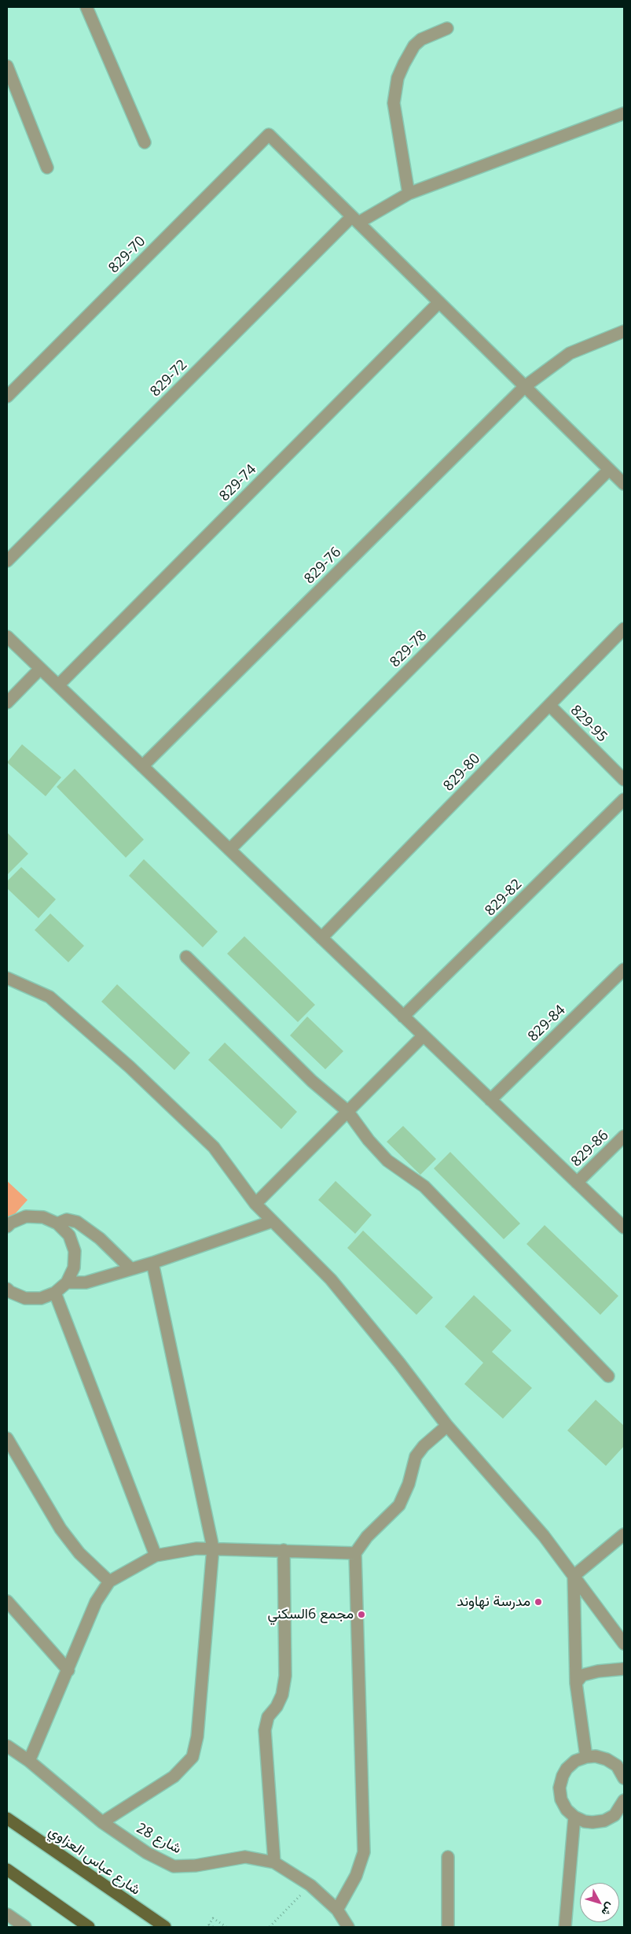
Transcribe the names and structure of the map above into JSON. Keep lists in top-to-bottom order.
{
  "streets": {
    "main road": ["شارع عباس العزاوي"],
    "street": [
      "829-70",
      "829-72",
      "829-74",
      "829-76",
      "829-78",
      "829-95",
      "829-80",
      "829-82",
      "829-84",
      "829-86",
      "شارع 28"
    ]
  },
  "crossings": [
    ["829-70", "829-72"],
    ["829-95", "829-80"]
  ],
  "places": ["مدرسة نهاوند", "مجمع 6السكني"],
  "north": "bottom right"
}
